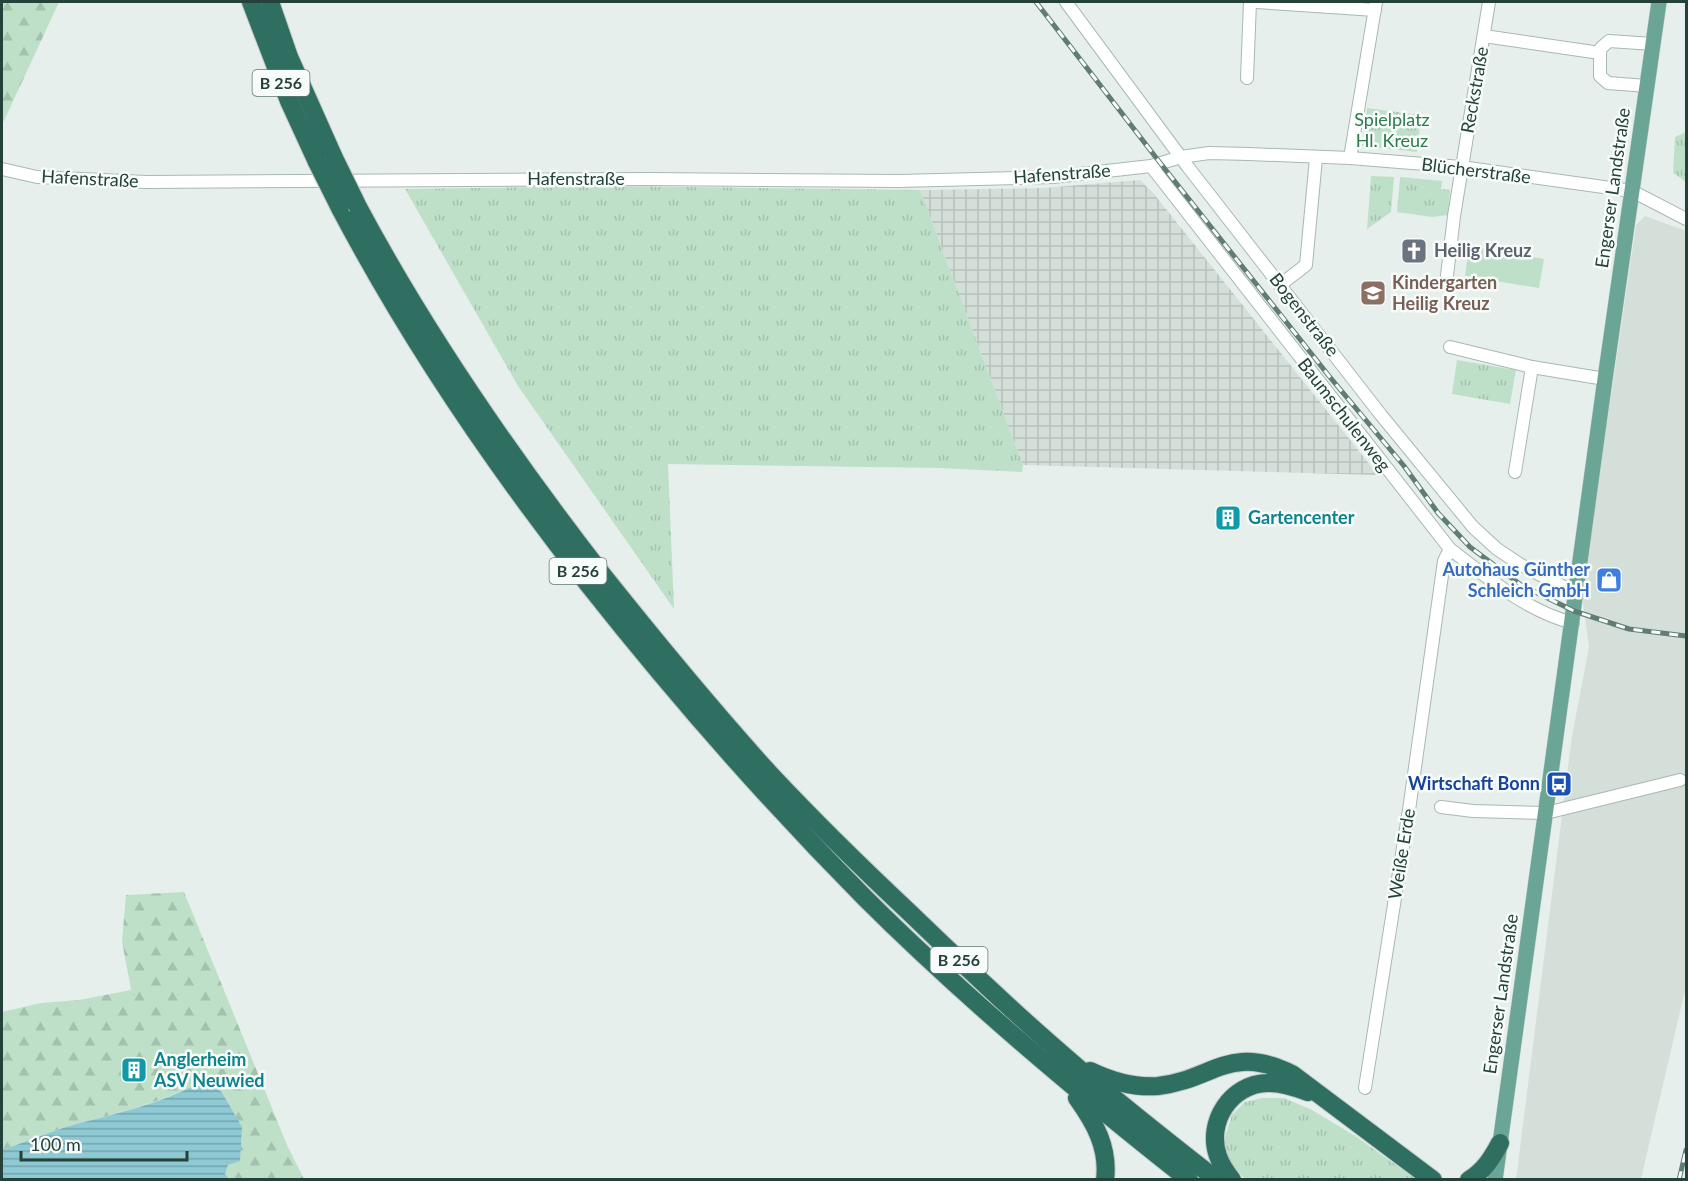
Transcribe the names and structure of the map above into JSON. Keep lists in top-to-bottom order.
{
  "streets": {
    "highway": ["B 256"],
    "main road": ["Engerser Landstraße"],
    "street": [
      "Reckstraße",
      "Blücherstraße",
      "Hafenstraße",
      "Bogenstraße",
      "Baumschulenweg",
      "Weiße Erde"
    ]
  },
  "crossings": [
    ["Reckstraße", "Blücherstraße"],
    ["Blücherstraße", "Hafenstraße"],
    ["Blücherstraße", "Engerser Landstraße"],
    ["Blücherstraße", "Bogenstraße"],
    ["Blücherstraße", "Baumschulenweg"],
    ["Hafenstraße", "Baumschulenweg"],
    ["Engerser Landstraße", "Bogenstraße"],
    ["Engerser Landstraße", "Baumschulenweg"],
    ["Baumschulenweg", "Weiße Erde"]
  ],
  "parks": ["Spielplatz Hl. Kreuz"],
  "places": {
    "church": ["Heilig Kreuz"],
    "school or university": ["Kindergarten Heilig Kreuz"],
    "building": ["Gartencenter", "Anglerheim ASV Neuwied"],
    "shop": ["Autohaus Günther Schleich GmbH"],
    "bus stop": ["Wirtschaft Bonn"]
  },
  "scale_bar": "100 m"
}
